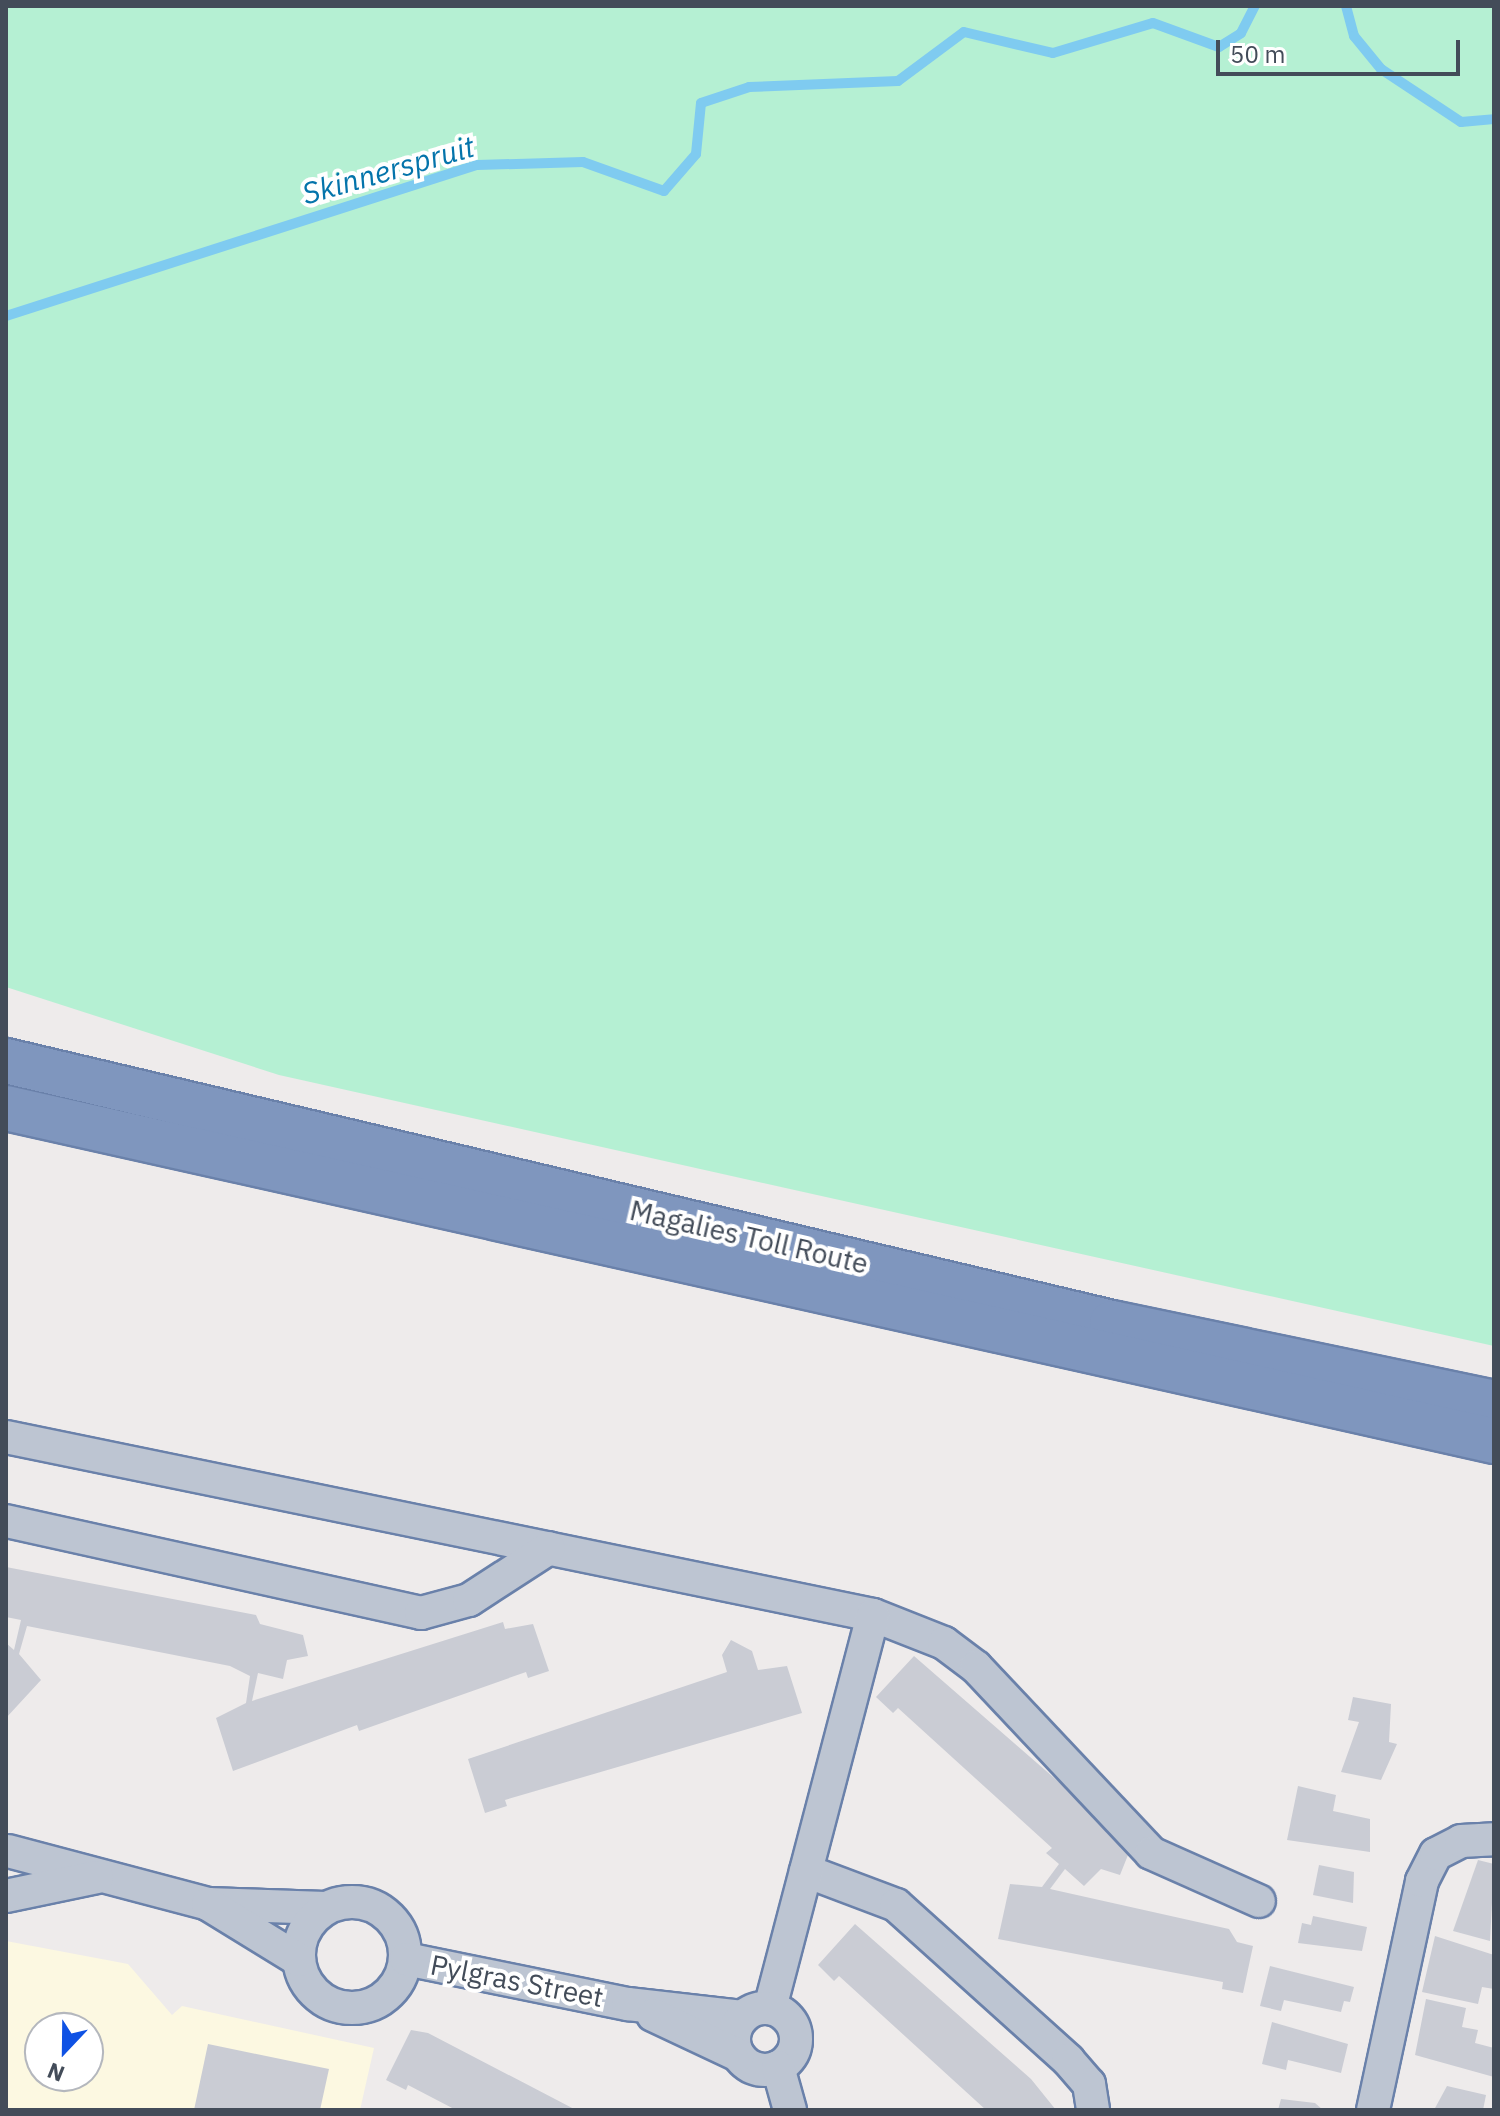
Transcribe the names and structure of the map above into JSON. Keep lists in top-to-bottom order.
{
  "streets": {
    "highway": ["Magalies Toll Route"],
    "street": ["Pylgras Street"]
  },
  "water": ["Skinnerspruit"],
  "scale_bar": "50 m",
  "north": "bottom"
}
